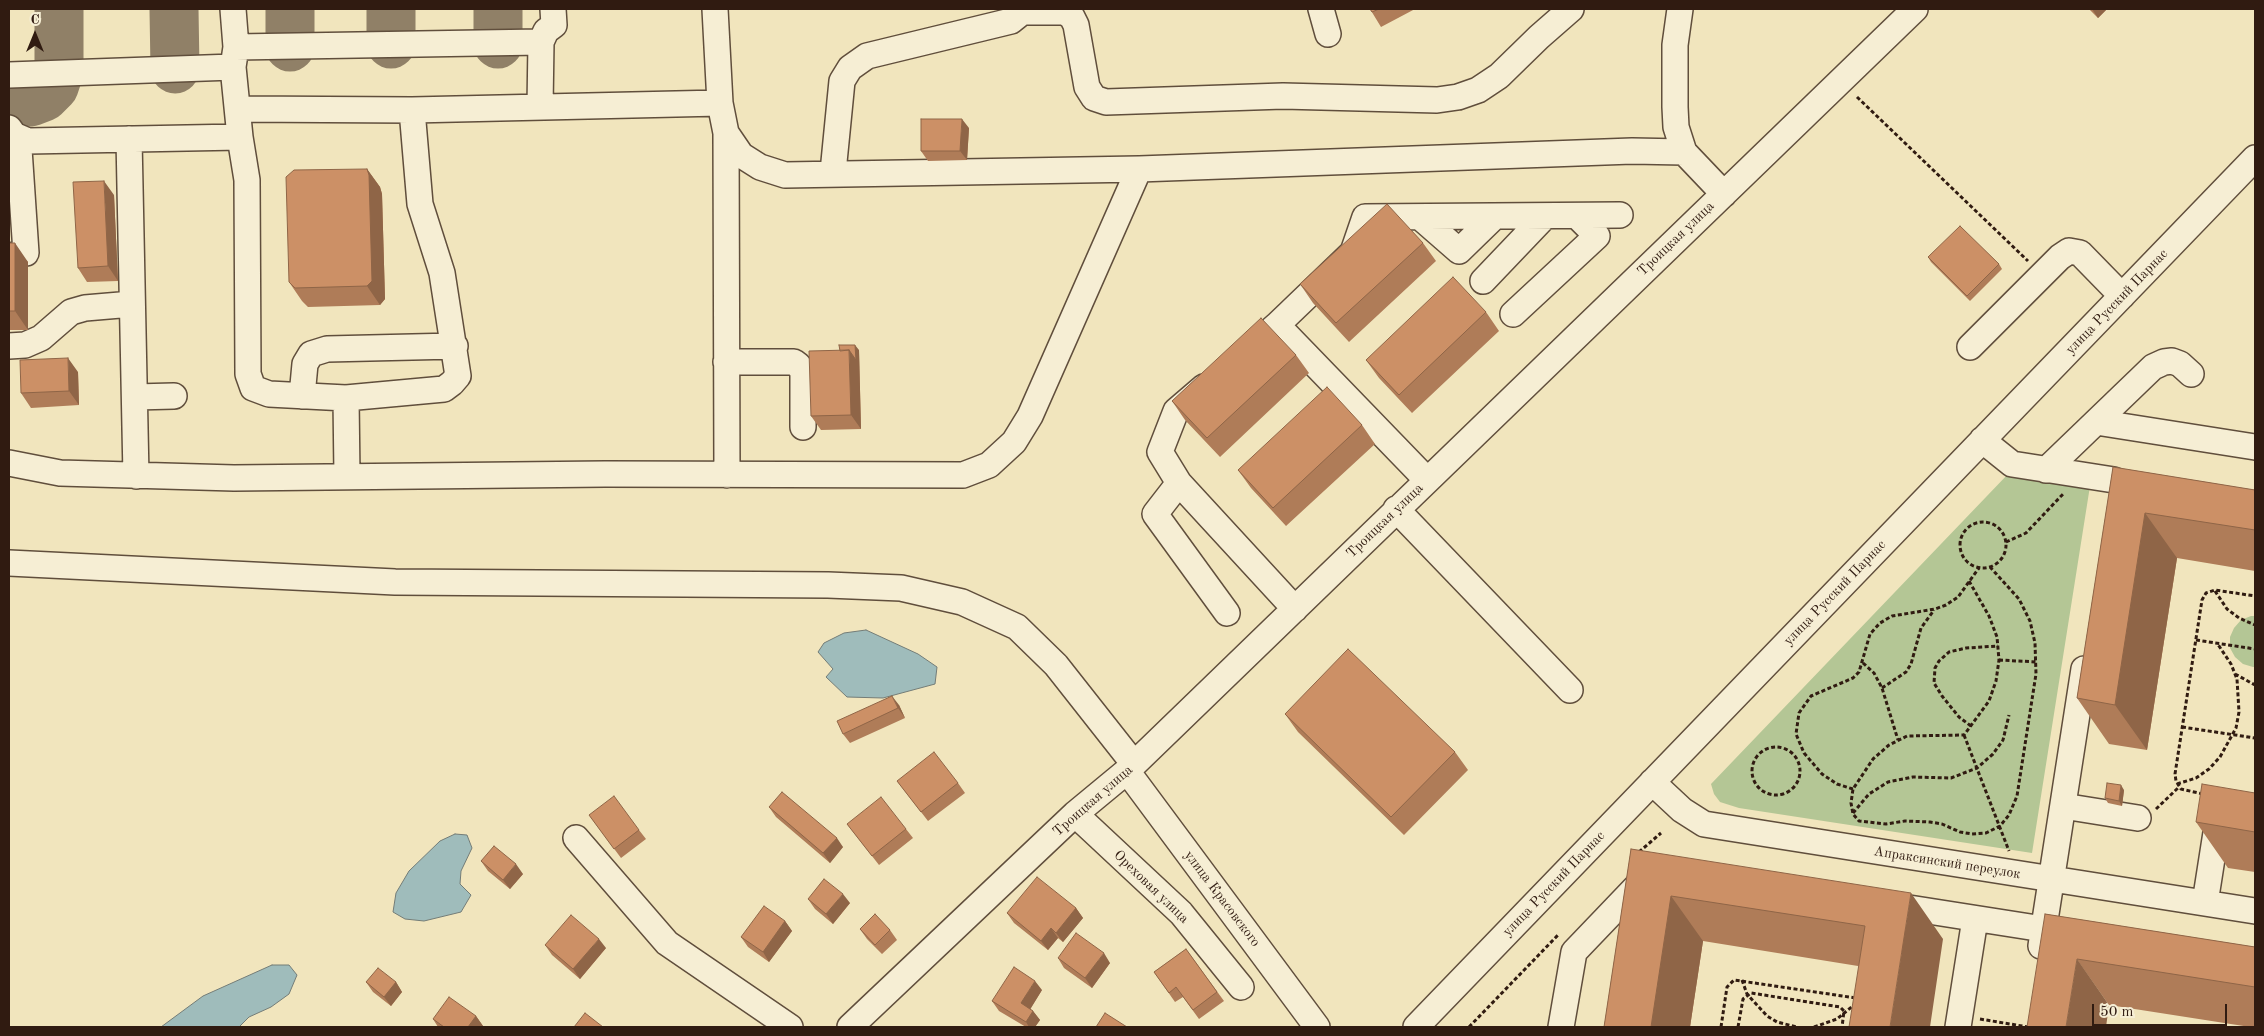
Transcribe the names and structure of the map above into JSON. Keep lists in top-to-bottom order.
{
  "streets": {
    "street": [
      "Троицкая улица",
      "улица Русский Парнас",
      "Апраксинский переулок",
      "Ореховая улица",
      "улица Красовского"
    ]
  },
  "crossings": [
    ["Троицкая улица", "Ореховая улица"],
    ["Троицкая улица", "улица Красовского"],
    ["улица Русский Парнас", "Апраксинский переулок"]
  ],
  "scale_bar": "50 m",
  "north": "top"
}
